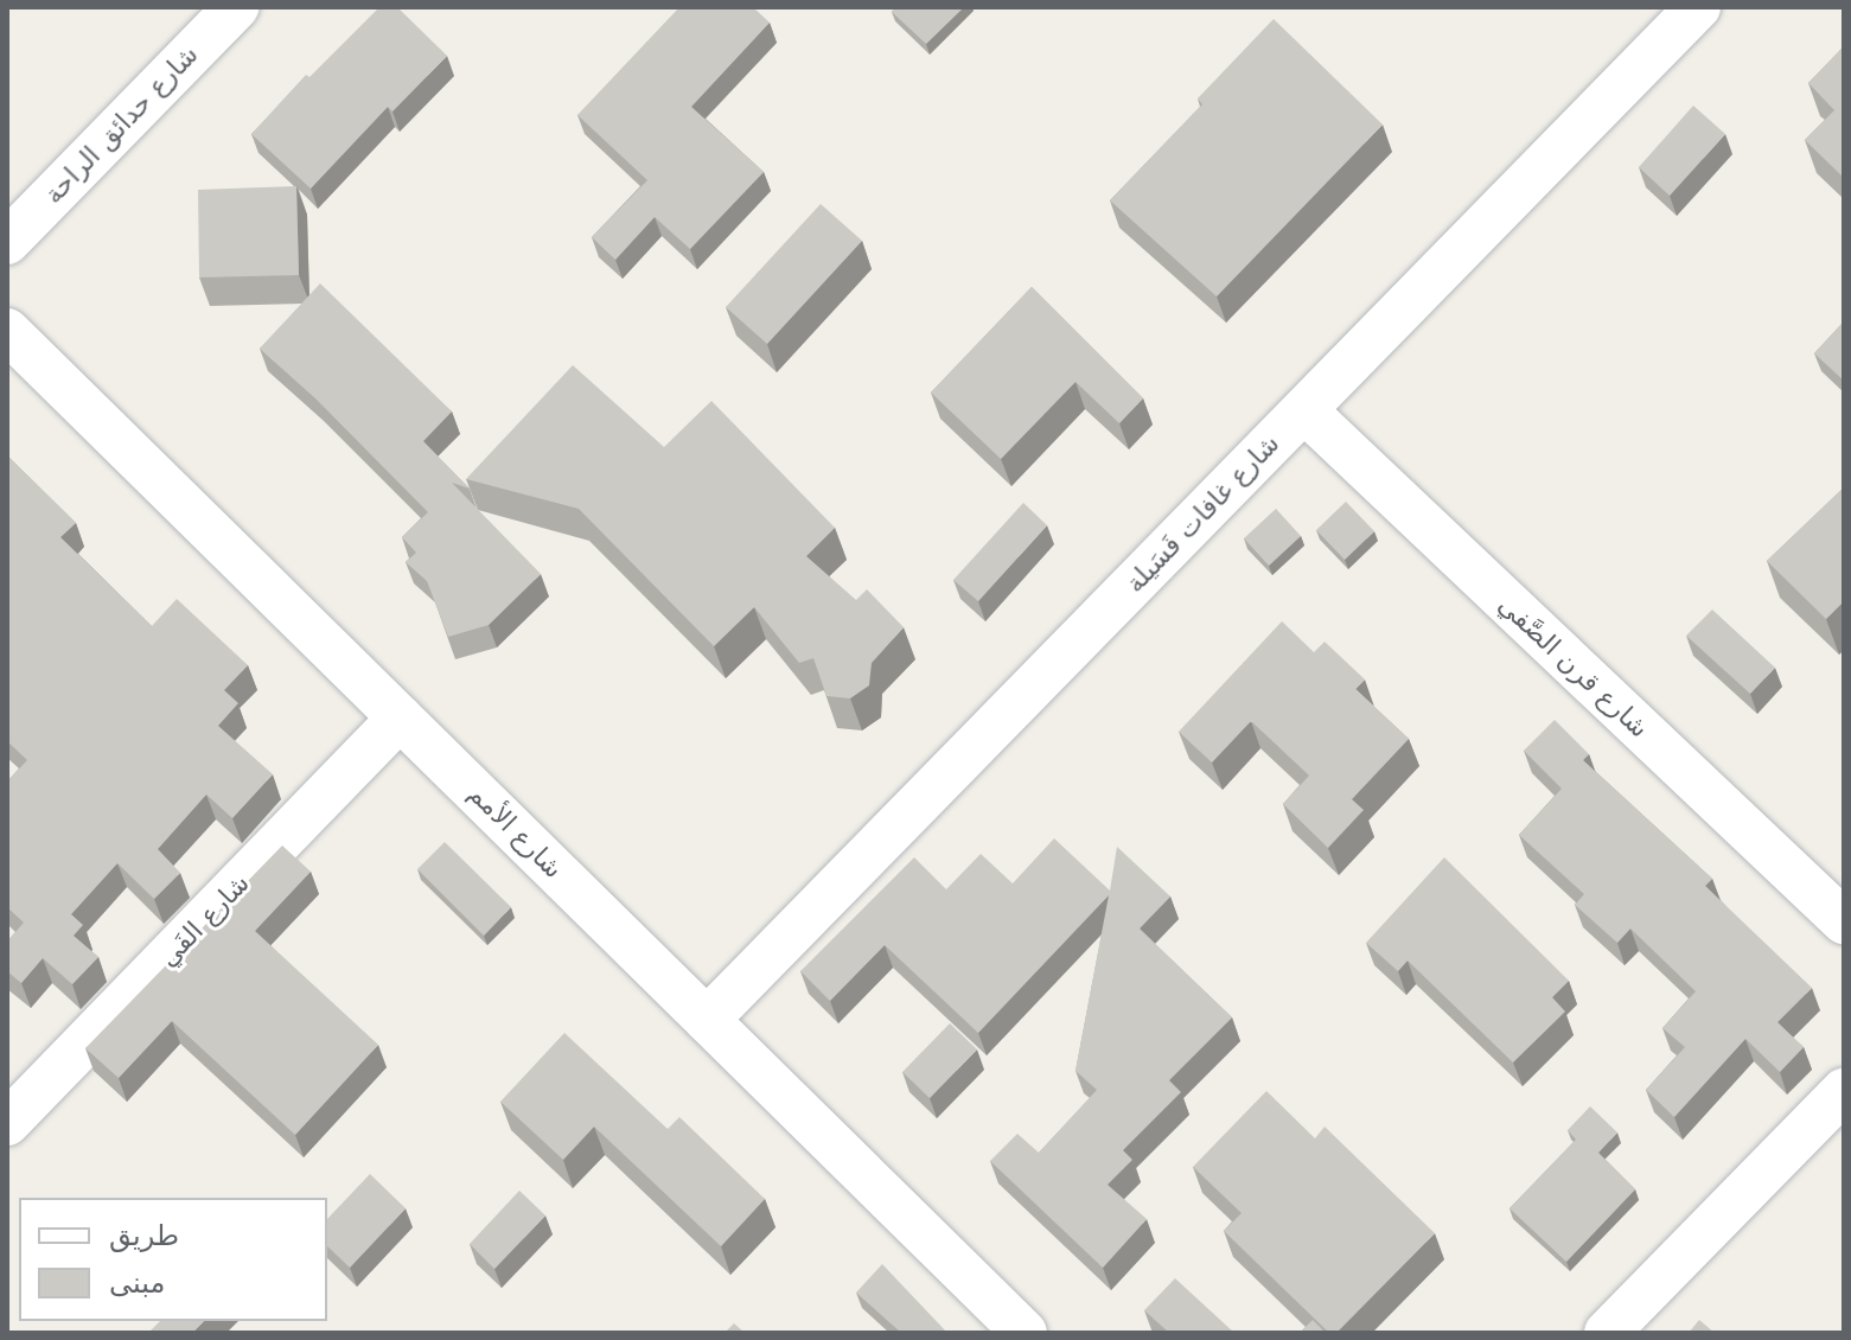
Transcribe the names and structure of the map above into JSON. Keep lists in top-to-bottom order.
{
  "streets": {
    "street": [
      "شارع حدائق الراحة",
      "شارع غافات فَسَيلة",
      "شارع قرن الصَّفي",
      "شارع الأمم",
      "شارع الفَي"
    ]
  },
  "crossings": [
    ["شارع غافات فَسَيلة", "شارع قرن الصَّفي"],
    ["شارع غافات فَسَيلة", "شارع الأمم"],
    ["شارع الأمم", "شارع الفَي"]
  ],
  "legend": ["طريق", "مبنى"]
}
